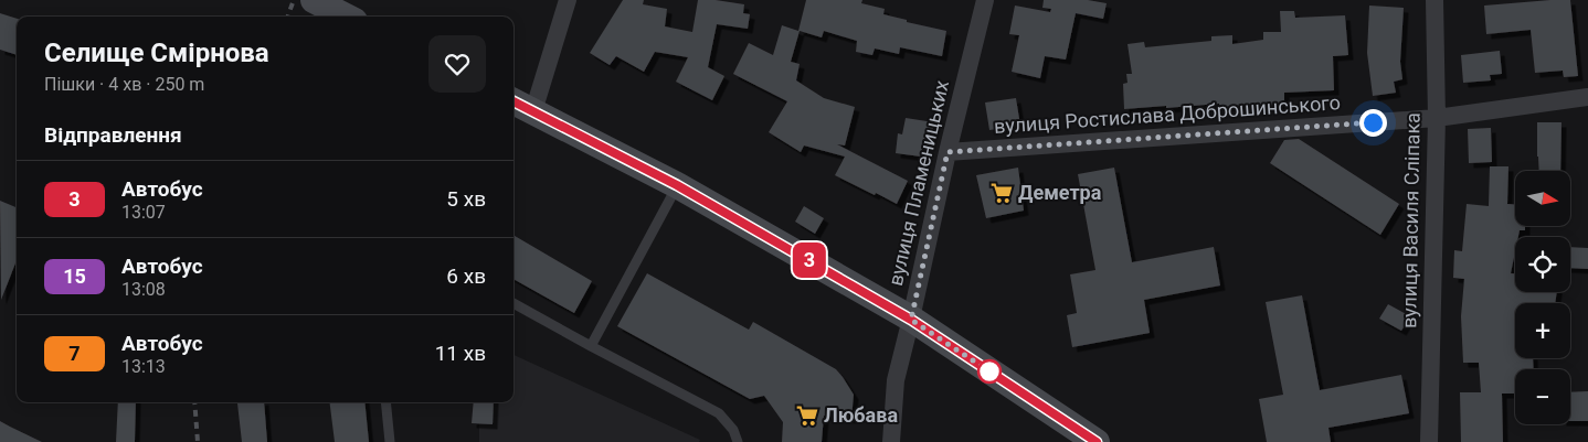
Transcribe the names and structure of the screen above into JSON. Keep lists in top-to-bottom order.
{
  "streets": {
    "street": ["вулиця Ростислава Доброшинського", "вулиця Пламеницьких", "вулиця Василя Сліпака"]
  },
  "crossings": [
    ["вулиця Ростислава Доброшинського", "вулиця Пламеницьких"],
    ["вулиця Ростислава Доброшинського", "вулиця Василя Сліпака"]
  ],
  "places": {
    "supermarket": ["Деметра", "Любава"]
  },
  "lines": ["bus line 3"],
  "north": "right",
  "page": {
    "on_map": "3",
    "heading": [
      ["Селище Смірнова", "Пішки · 4 хв · 250 m"],
      "Відправлення"
    ],
    "list": [
      {
        "mark": "3",
        "name": "Автобус",
        "note": "13:07",
        "value": "5 хв"
      },
      {
        "mark": "15",
        "name": "Автобус",
        "note": "13:08",
        "value": "6 хв"
      },
      {
        "mark": "7",
        "name": "Автобус",
        "note": "13:13",
        "value": "11 хв"
      }
    ],
    "map_buttons": ["+", "−"]
  }
}
